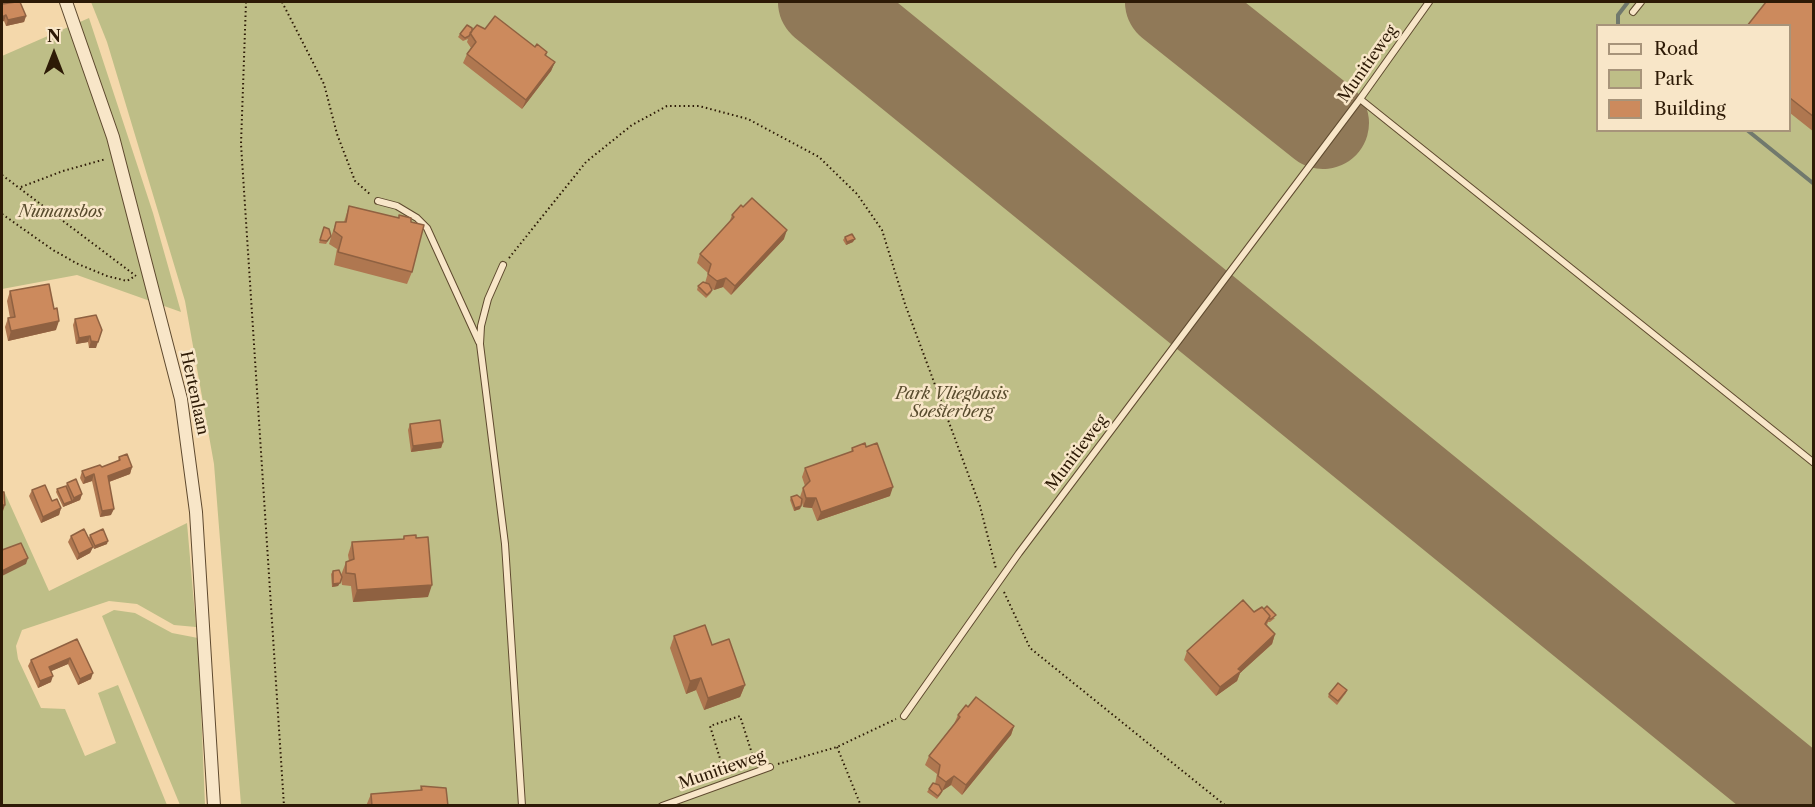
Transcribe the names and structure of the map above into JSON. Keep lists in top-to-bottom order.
{
  "streets": {
    "street": ["Hertenlaan"],
    "lane": ["Munitieweg"]
  },
  "parks": ["Numansbos", "Park Vliegbasis Soesterberg"],
  "legend": ["Road", "Park", "Building"],
  "north": "top"
}
